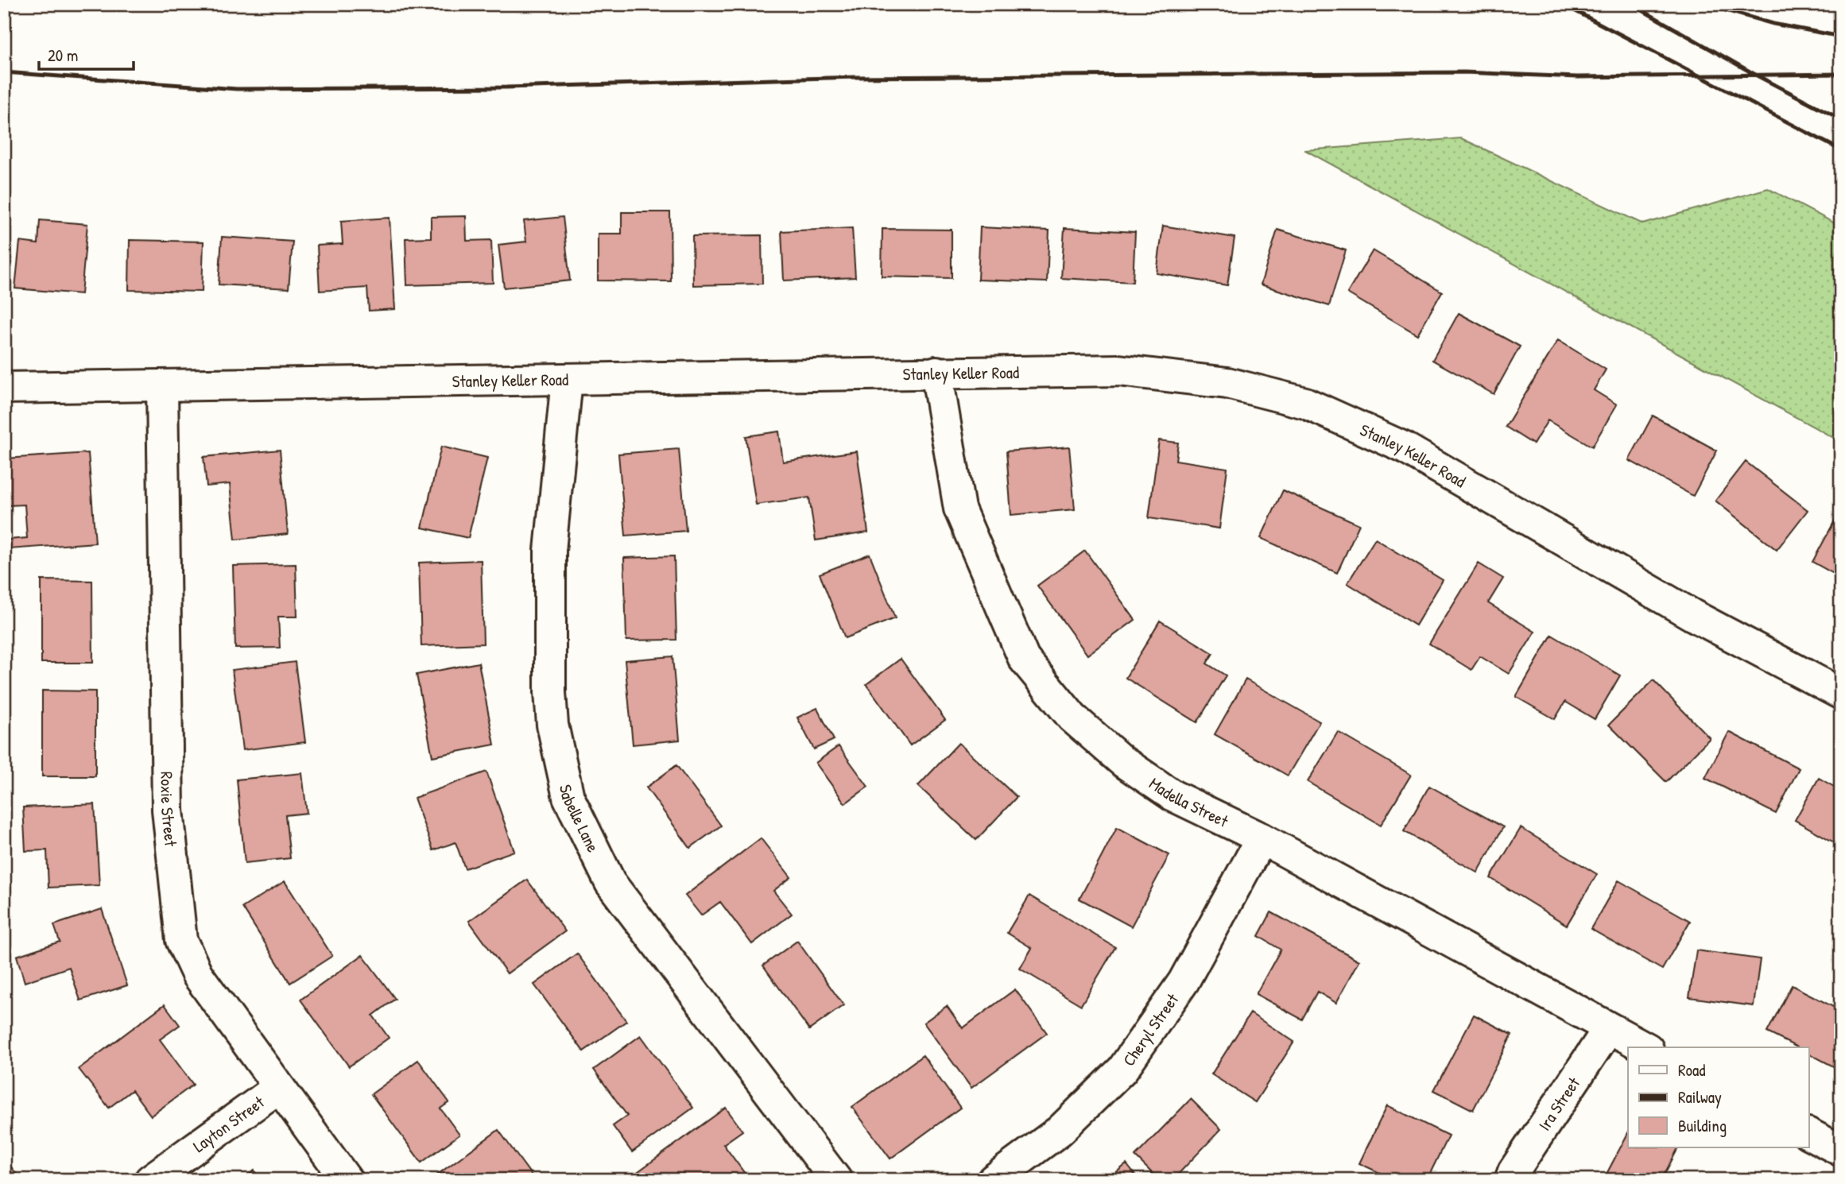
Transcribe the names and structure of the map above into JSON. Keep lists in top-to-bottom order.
{
  "streets": {
    "street": [
      "Stanley Keller Road",
      "Madella Street",
      "Roxie Street",
      "Sabelle Lane",
      "Cheryl Street",
      "Ira Street",
      "Layton Street"
    ]
  },
  "crossings": [
    ["Stanley Keller Road", "Madella Street"],
    ["Stanley Keller Road", "Roxie Street"],
    ["Stanley Keller Road", "Sabelle Lane"],
    ["Madella Street", "Cheryl Street"],
    ["Madella Street", "Ira Street"],
    ["Roxie Street", "Layton Street"]
  ],
  "legend": ["Road", "Railway", "Building"],
  "scale_bar": "20 m"
}
